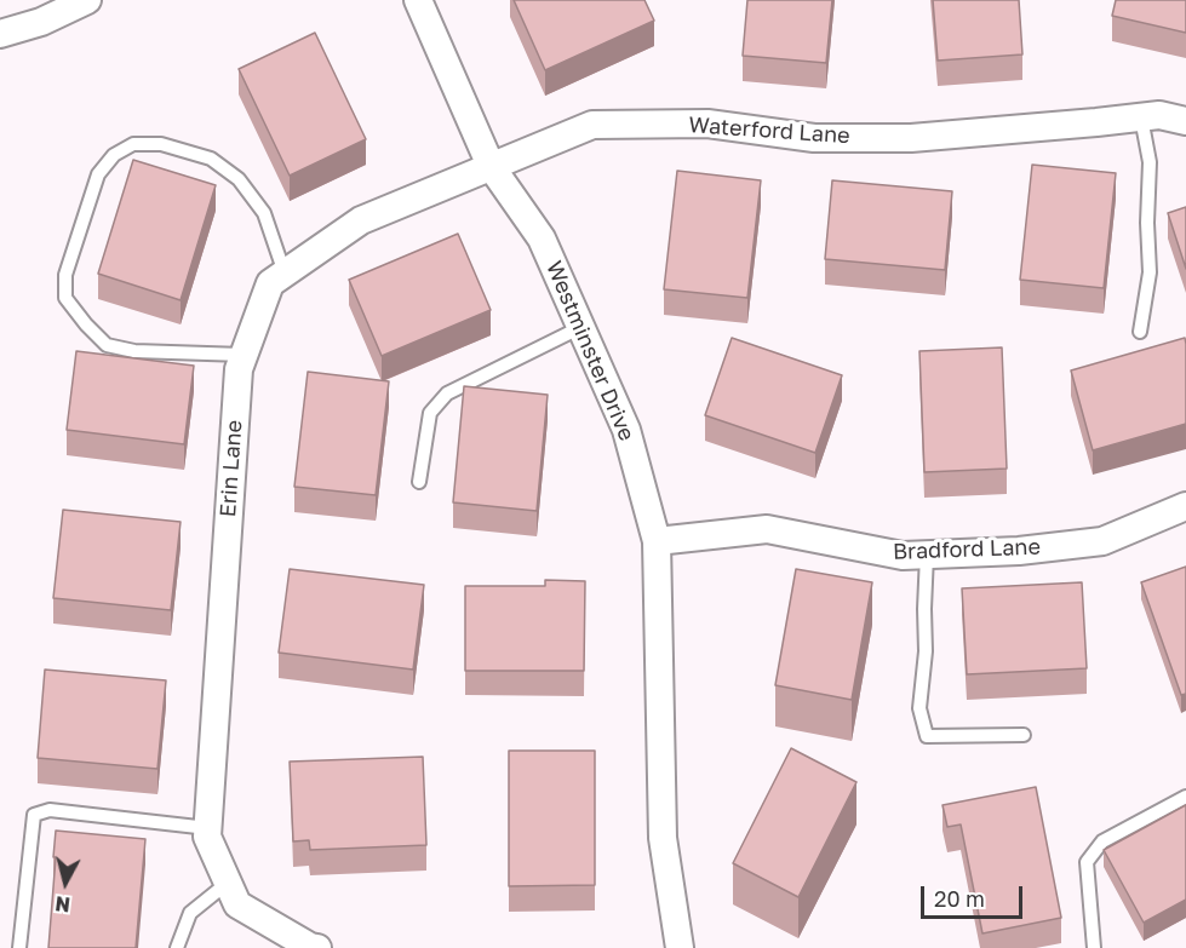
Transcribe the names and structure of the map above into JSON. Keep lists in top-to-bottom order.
{
  "streets": {
    "street": [
      "Waterford Lane",
      "Westminster Drive",
      "Erin Lane",
      "Bradford Lane"
    ]
  },
  "crossings": [
    ["Waterford Lane", "Westminster Drive"],
    ["Waterford Lane", "Erin Lane"],
    ["Westminster Drive", "Erin Lane"],
    ["Westminster Drive", "Bradford Lane"]
  ],
  "scale_bar": "20 m",
  "north": "bottom"
}
